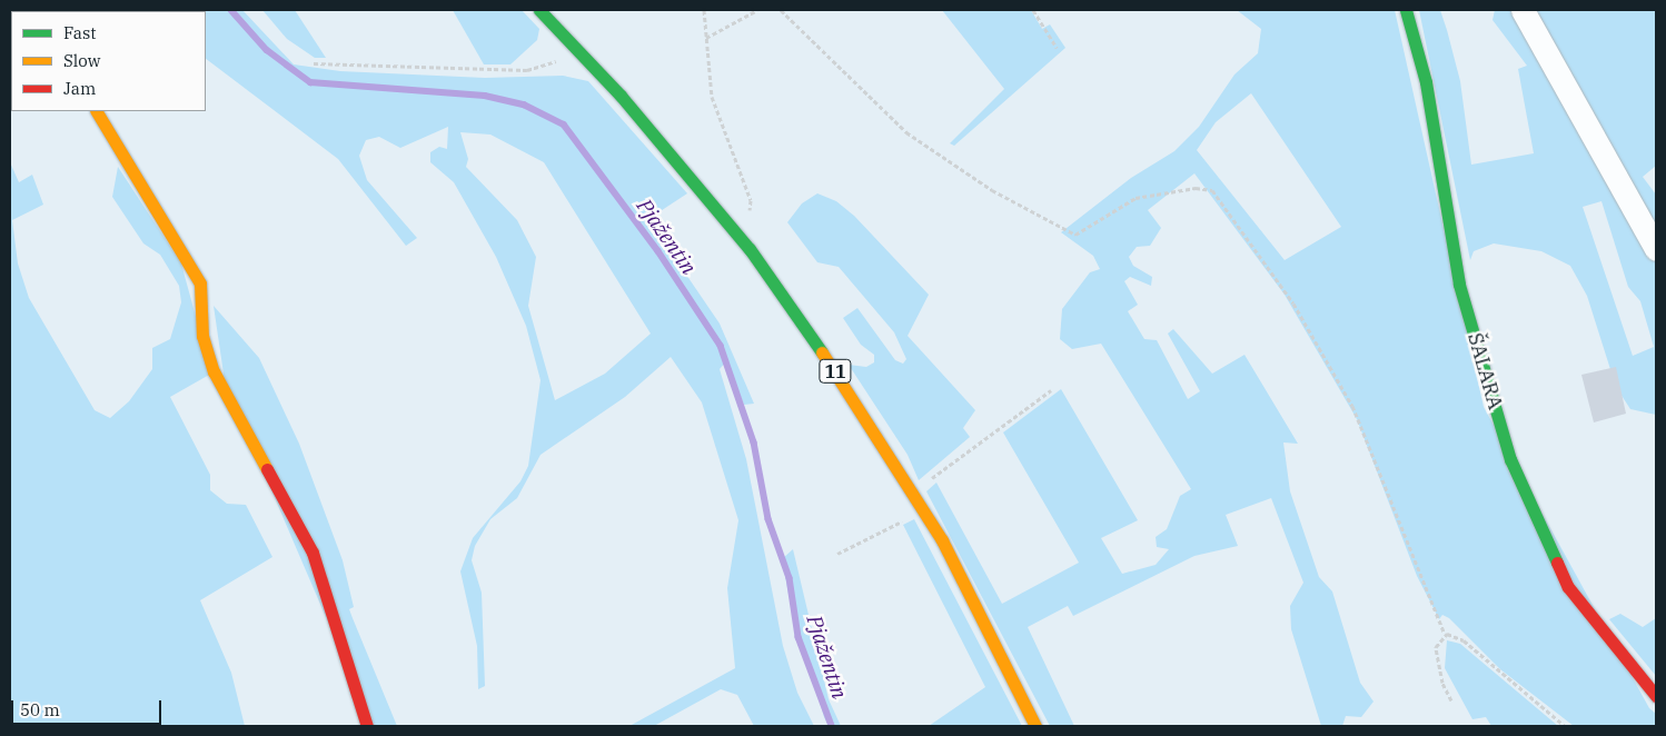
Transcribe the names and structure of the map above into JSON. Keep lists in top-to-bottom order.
{
  "streets": {
    "street": ["11", "ŠALARA"]
  },
  "water": ["Pjažentin"],
  "legend": ["Fast", "Slow", "Jam"],
  "scale_bar": "50 m"
}
